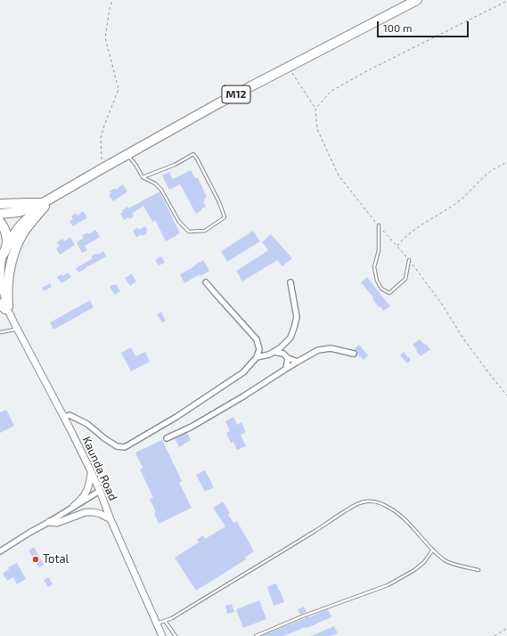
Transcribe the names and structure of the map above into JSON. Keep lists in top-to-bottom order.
{
  "streets": {
    "highway": ["M12"],
    "main road": ["Kaunda Road"]
  },
  "crossings": [
    ["M12", "Kaunda Road"]
  ],
  "places": ["Total"],
  "scale_bar": "100 m"
}
